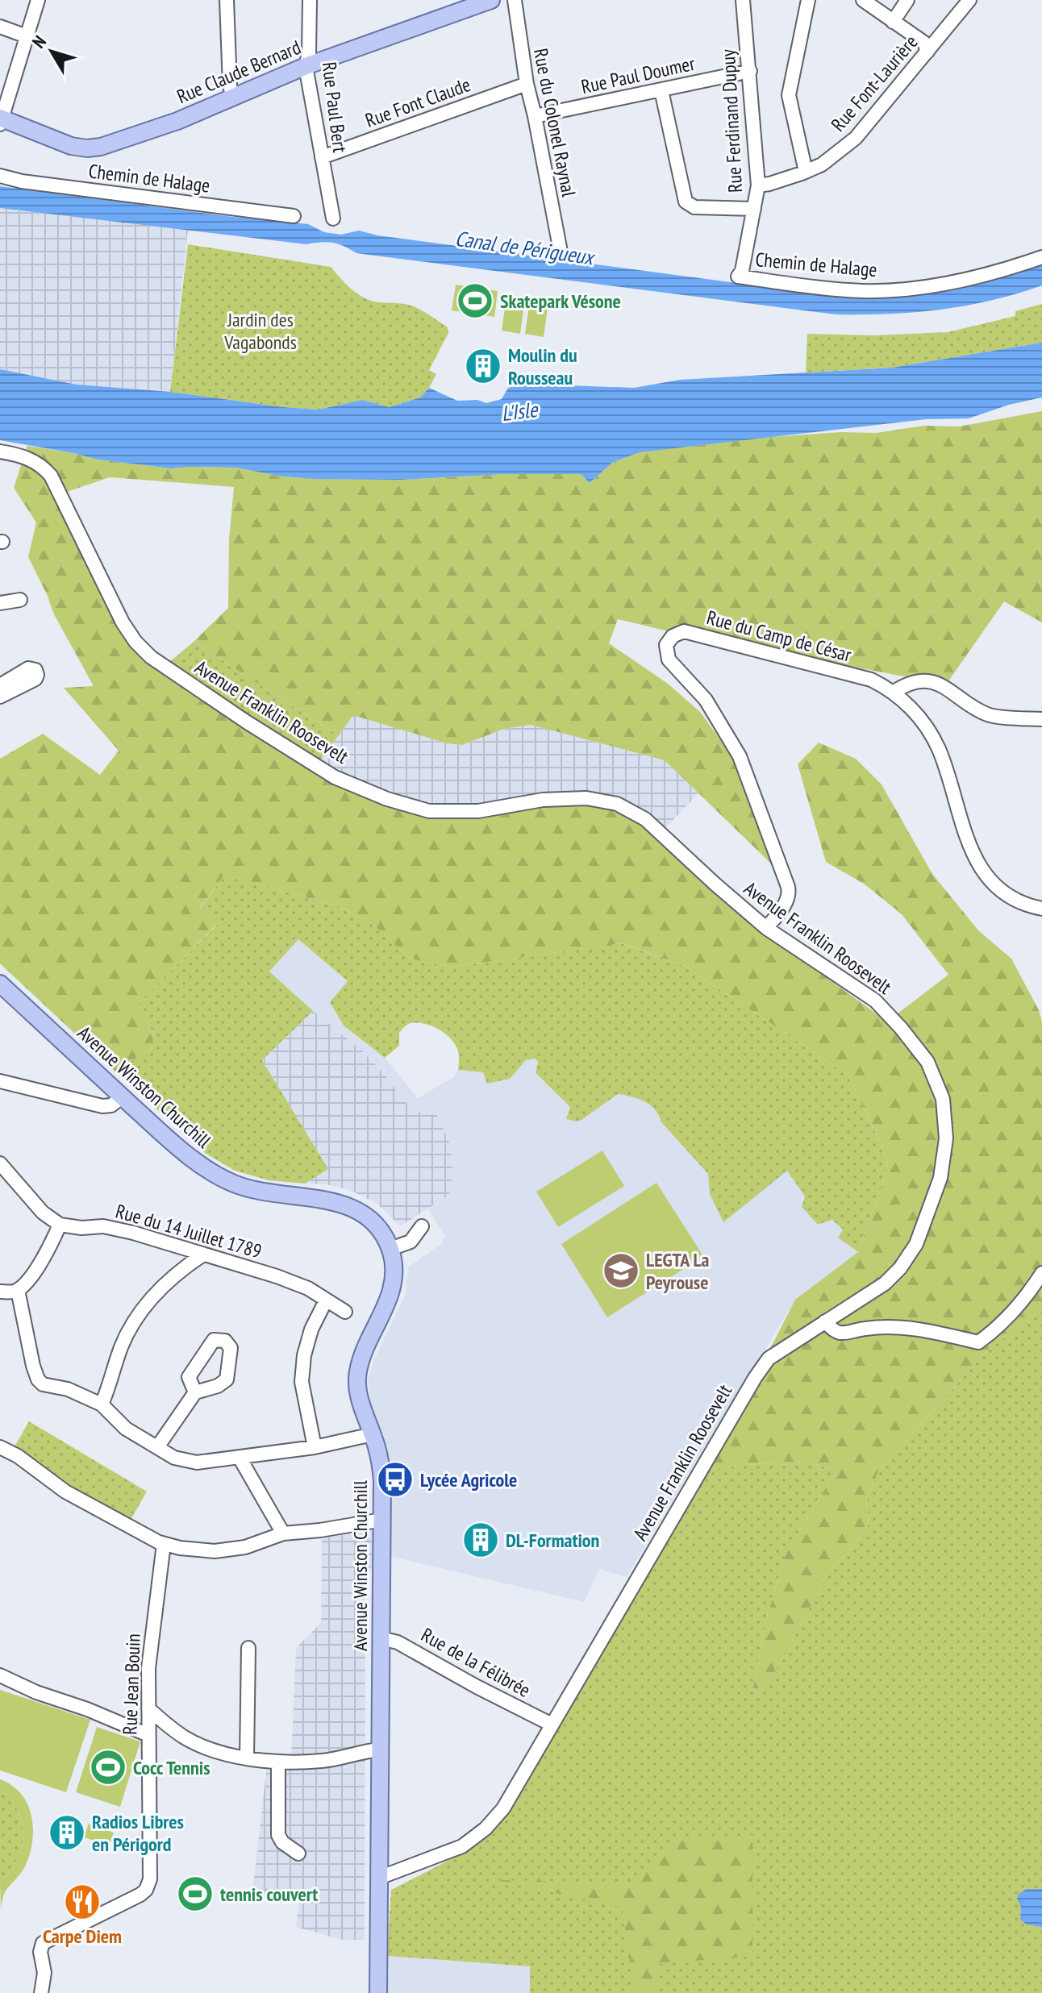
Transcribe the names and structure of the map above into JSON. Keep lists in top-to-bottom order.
{
  "streets": {
    "main road": ["Rue Claude Bernard", "Avenue Winston Churchill"],
    "street": [
      "Rue Paul Doumer",
      "Rue Font-Laurière",
      "Rue Font Claude",
      "Rue Paul Bert",
      "Rue Ferdinand Dupuy",
      "Rue du Colonel Raynal",
      "Chemin de Halage",
      "Rue du Camp de César",
      "Avenue Franklin Roosevelt",
      "Rue du 14 Juillet 1789",
      "Rue de la Félibrée",
      "Rue Jean Bouin"
    ]
  },
  "crossings": [
    ["Rue Claude Bernard", "Rue Paul Bert"],
    ["Rue Paul Doumer", "Rue Ferdinand Dupuy"],
    ["Rue Paul Doumer", "Rue du Colonel Raynal"],
    ["Rue Font-Laurière", "Rue Ferdinand Dupuy"],
    ["Rue Font Claude", "Rue Paul Bert"],
    ["Rue Font Claude", "Rue du Colonel Raynal"],
    ["Rue Ferdinand Dupuy", "Chemin de Halage"],
    ["Rue du Camp de César", "Avenue Franklin Roosevelt"],
    ["Avenue Franklin Roosevelt", "Avenue Winston Churchill"],
    ["Avenue Franklin Roosevelt", "Rue de la Félibrée"],
    ["Avenue Winston Churchill", "Rue de la Félibrée"]
  ],
  "water": ["Canal de Périgueux", "L'Isle"],
  "parks": ["Jardin des Vagabonds"],
  "places": {
    "sports": ["Skatepark Vésone", "Cocc Tennis", "tennis couvert"],
    "building": ["Moulin du Rousseau", "DL-Formation", "Radios Libres en Périgord"],
    "school or university": ["LEGTA La Peyrouse"],
    "bus stop": ["Lycée Agricole"],
    "restaurant": ["Carpe Diem"]
  },
  "north": "top left"
}
